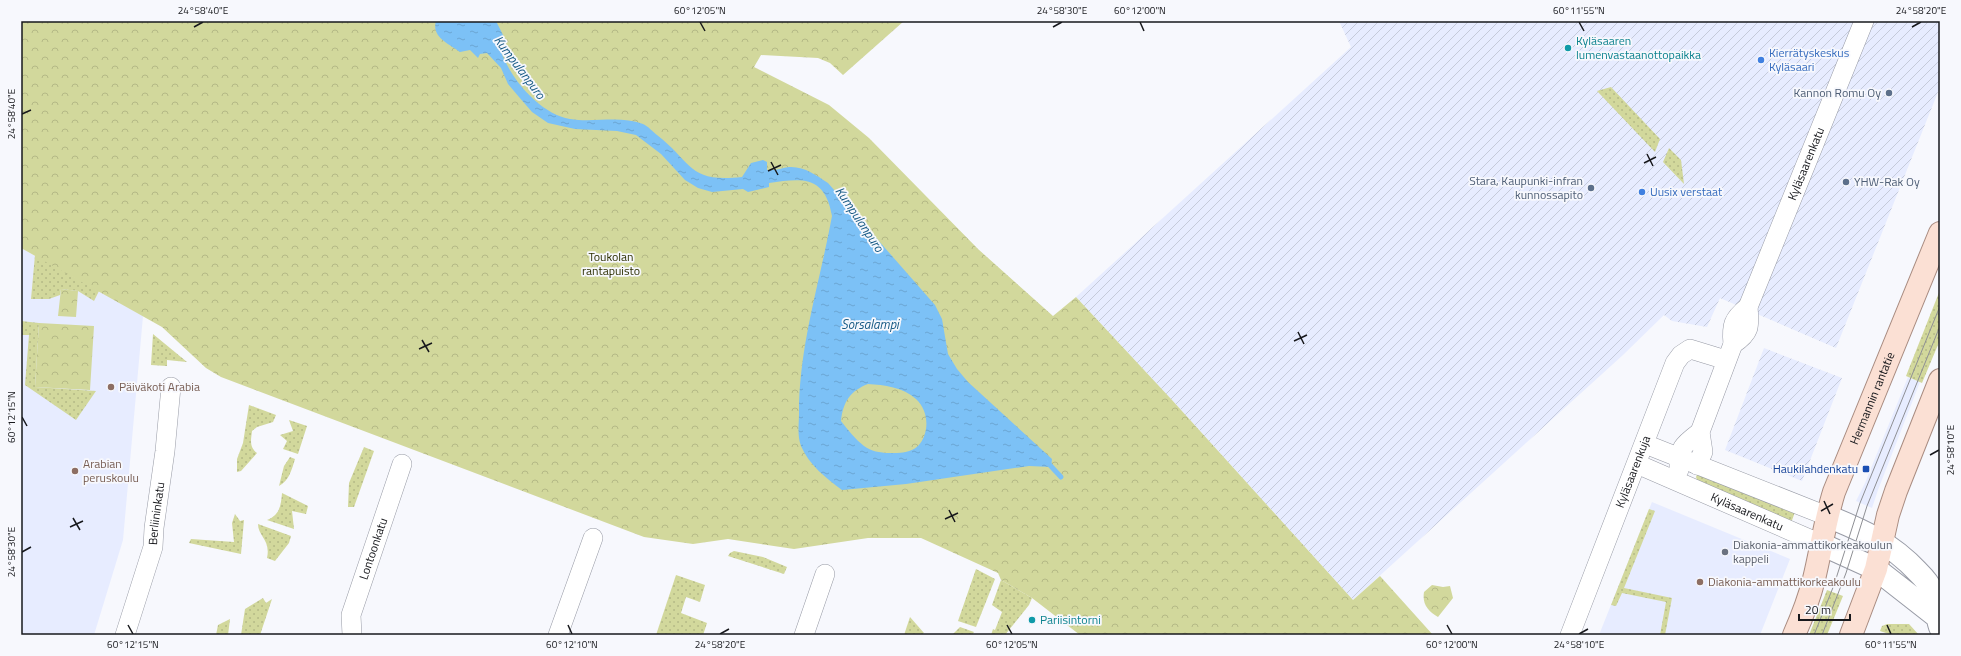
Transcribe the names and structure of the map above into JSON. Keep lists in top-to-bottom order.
{
  "streets": {
    "main road": ["Hermannin rantatie"],
    "street": [
      "Kyläsaarenkatu",
      "Kyläsaarenkuja",
      "Berliininkatu",
      "Lontoonkatu"
    ]
  },
  "crossings": [
    ["Kyläsaarenkatu", "Hermannin rantatie"],
    ["Kyläsaarenkatu", "Kyläsaarenkuja"]
  ],
  "water": ["Kumpulanpuro", "Sorsalampi"],
  "parks": ["Toukolan rantapuisto"],
  "places": {
    "other": [
      "Kyläsaaren lumenvastaanottopaikka",
      "Kierrätyskeskus Kyläsaari",
      "Kannon Romu Oy",
      "YHW-Rak Oy",
      "Stara, Kaupunki-infran kunnossapito",
      "Uusix verstaat",
      "Päiväkoti Arabia",
      "Arabian peruskoulu",
      "Diakonia-ammattikorkeakoulun kappeli",
      "Diakonia-ammattikorkeakoulu",
      "Pariisintorni"
    ],
    "transit": ["Haukilahdenkatu"]
  },
  "scale_bar": "20 m",
  "coordinates": [
    "24°58'40\"E",
    "60°12'05\"N",
    "24°58'30\"E",
    "60°12'00\"N",
    "60°11'55\"N",
    "24°58'20\"E",
    "60°12'15\"N",
    "24°58'10\"E",
    "60°12'10\"N"
  ]
}
